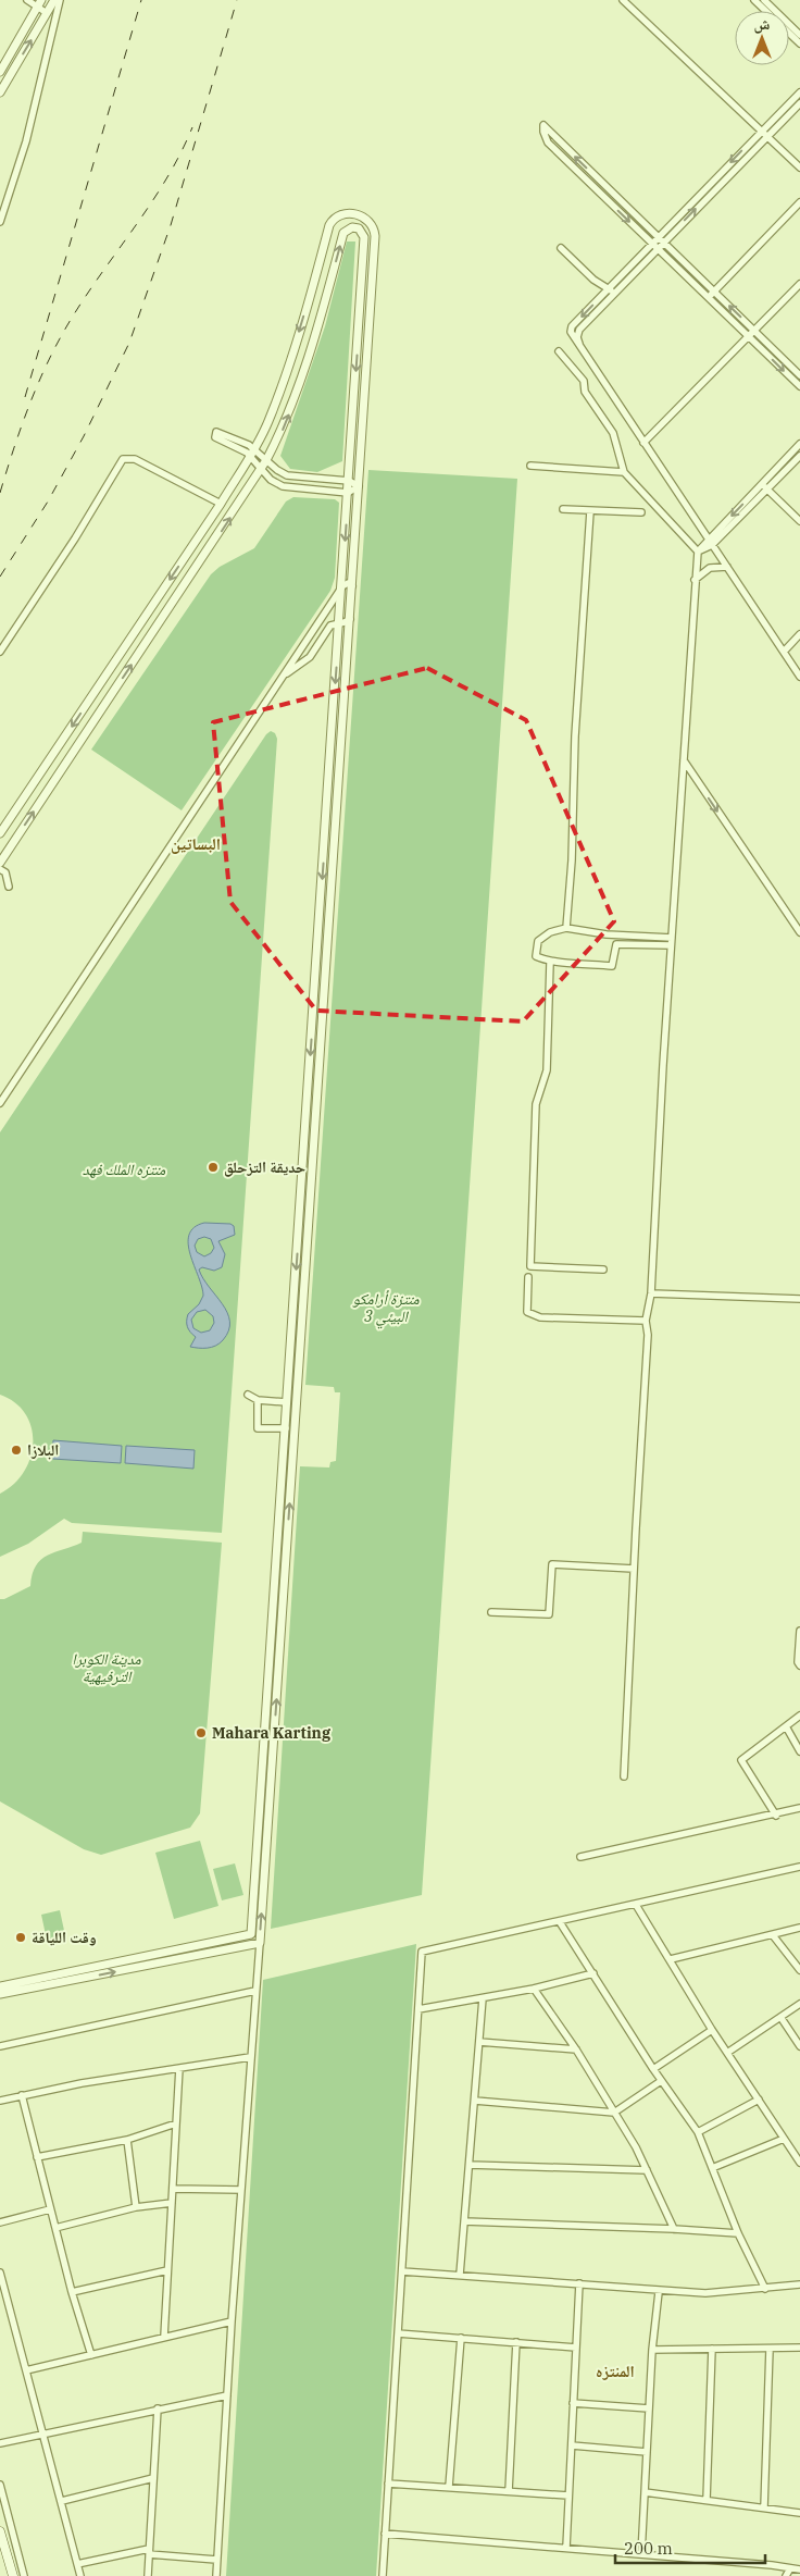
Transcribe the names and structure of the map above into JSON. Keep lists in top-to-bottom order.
{
  "districts": ["البساتين", "المنتزه"],
  "parks": ["منتزه الملك فهد", "منتزة أرامكو البيئي 3", "مدينة الكوبرا الترفيهية"],
  "places": [
    "حديقة التزحلق",
    "البلازا",
    "Mahara Karting",
    "وقت اللياقة"
  ],
  "scale_bar": "200 m",
  "north": "top"
}
